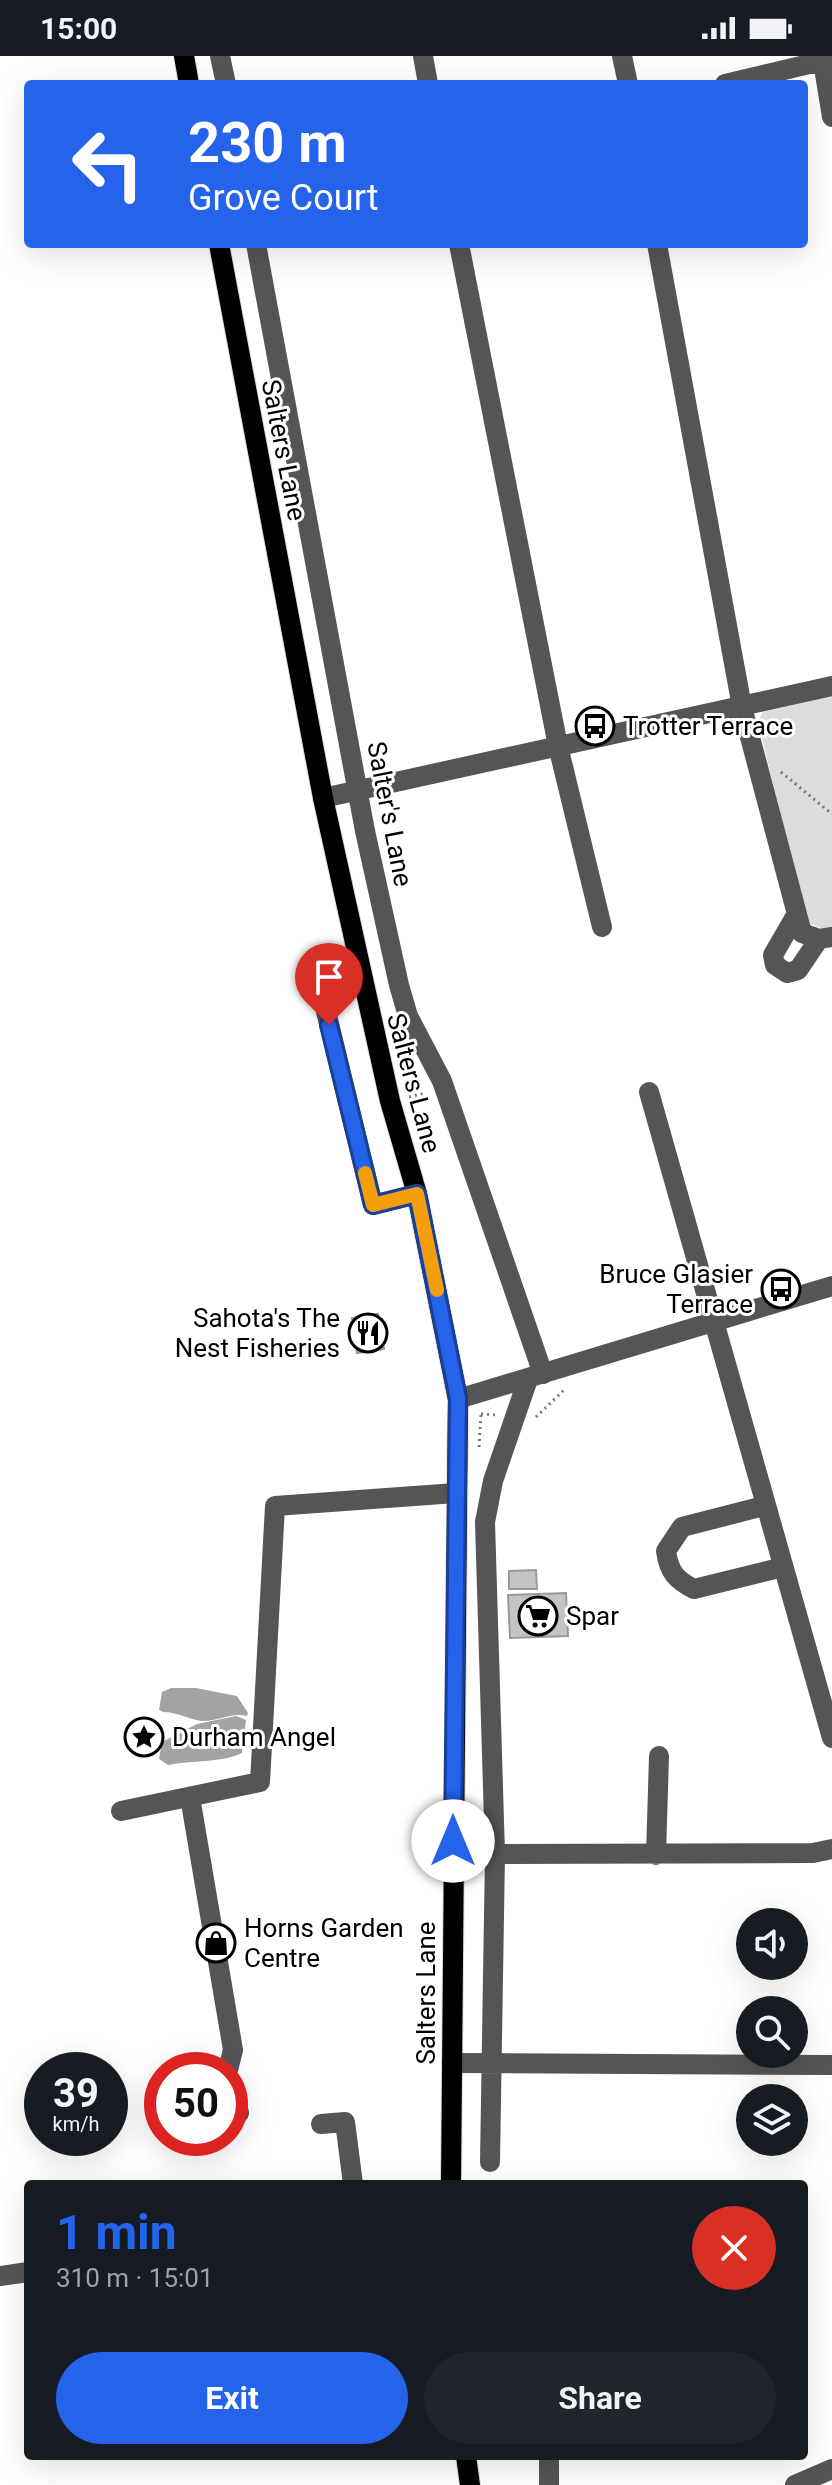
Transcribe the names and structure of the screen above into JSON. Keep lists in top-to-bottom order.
{
  "streets": {
    "main road": ["Salters Lane"],
    "street": ["Salter's Lane"]
  },
  "places": {
    "bus stop": ["Trotter Terrace", "Bruce Glasier Terrace"],
    "restaurant": ["Sahota's The Nest Fisheries"],
    "supermarket": ["Spar"],
    "place": ["Durham Angel"],
    "shop": ["Horns Garden Centre"]
  },
  "page": {
    "status": "15:00",
    "turn": ["230 m", "Grove Court"],
    "speed": "39 km/h",
    "limit": "50",
    "heading": ["1 min", "310 m · 15:01"],
    "buttons": ["Exit", "Share"]
  }
}
